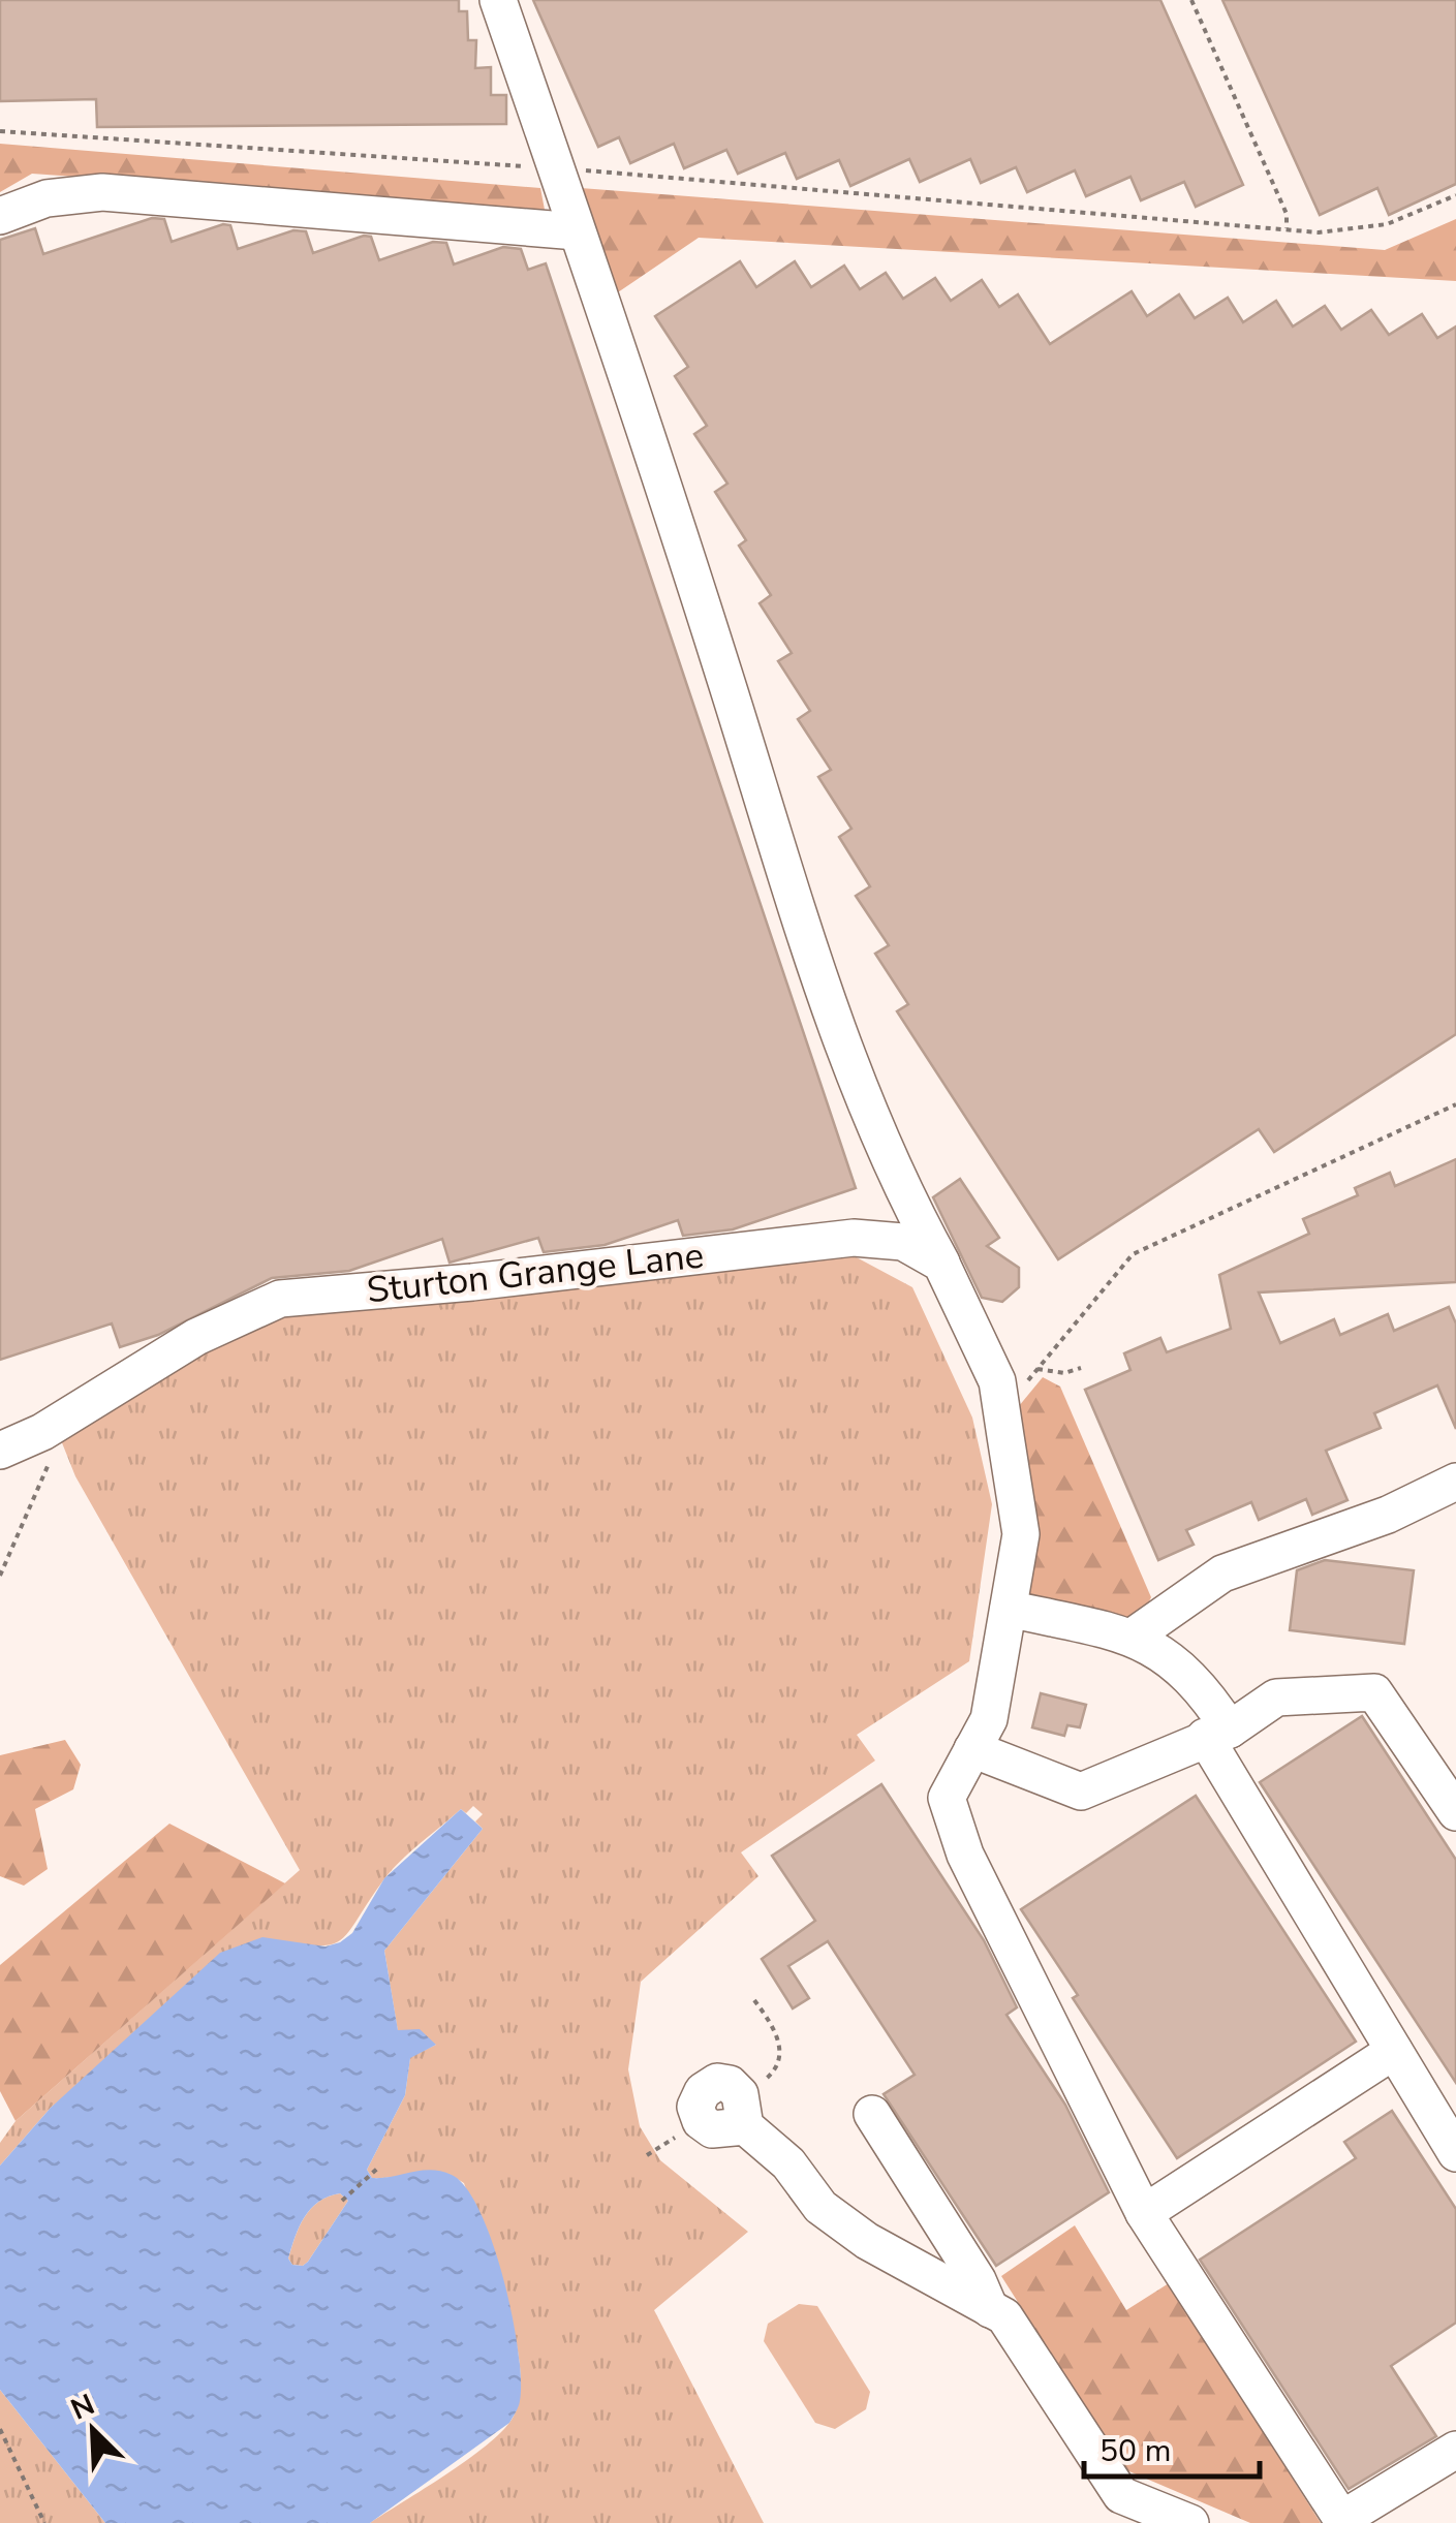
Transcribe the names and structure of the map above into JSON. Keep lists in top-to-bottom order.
{
  "streets": {
    "lane": ["Sturton Grange Lane"]
  },
  "scale_bar": "50 m",
  "north": "top left"
}
